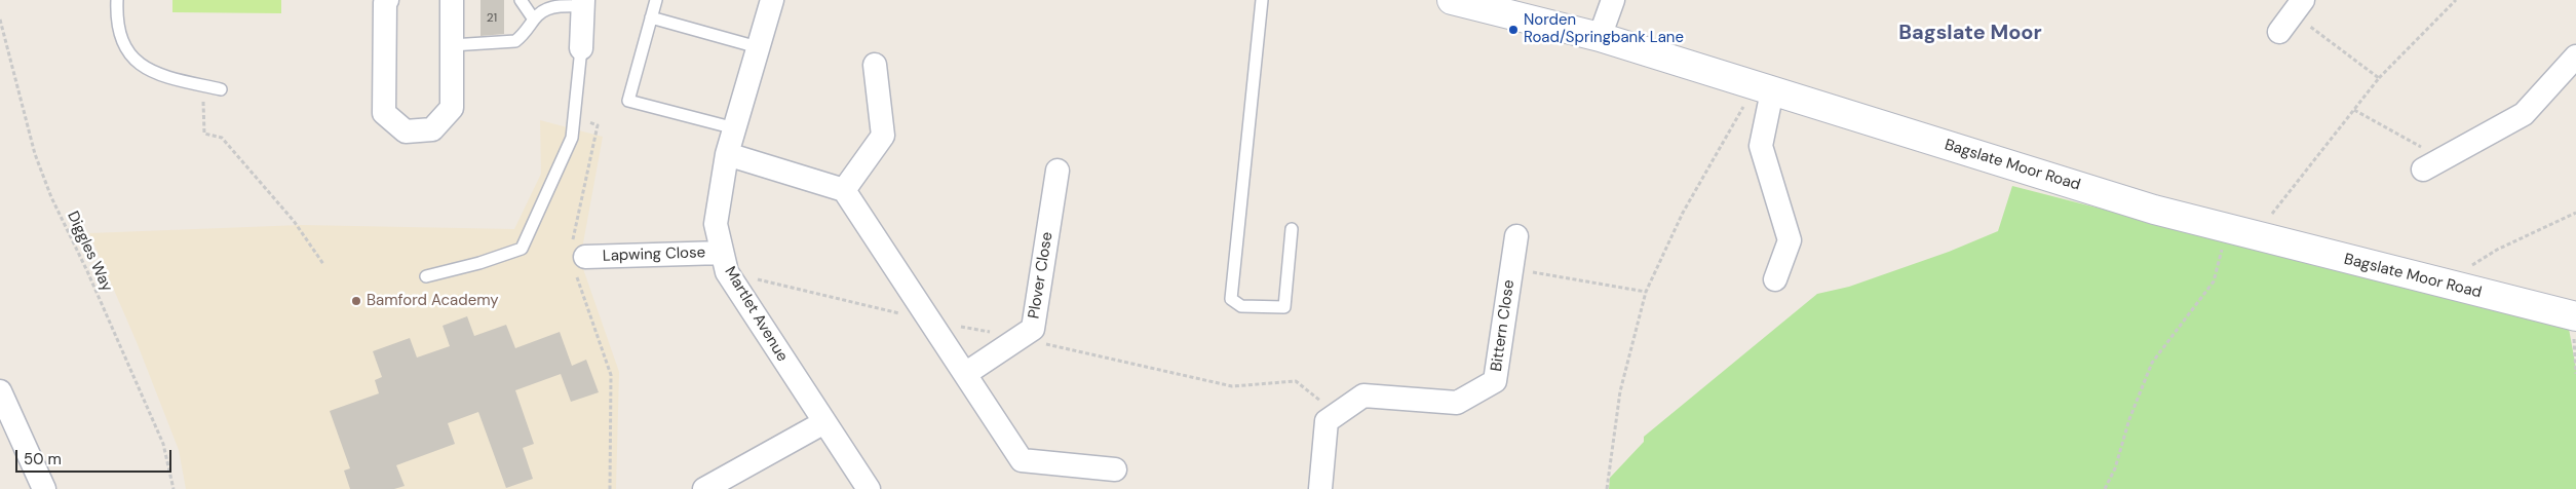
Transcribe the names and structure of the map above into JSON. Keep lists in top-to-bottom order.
{
  "streets": {
    "street": [
      "Bagslate Moor Road",
      "Lapwing Close",
      "Plover Close",
      "Martlet Avenue",
      "Bittern Close"
    ],
    "path": ["Diggles Way"]
  },
  "crossings": [
    ["Lapwing Close", "Martlet Avenue"]
  ],
  "districts": ["Bagslate Moor"],
  "places": ["Norden Road/Springbank Lane", "Bamford Academy"],
  "house_numbers": ["21"],
  "scale_bar": "50 m"
}
